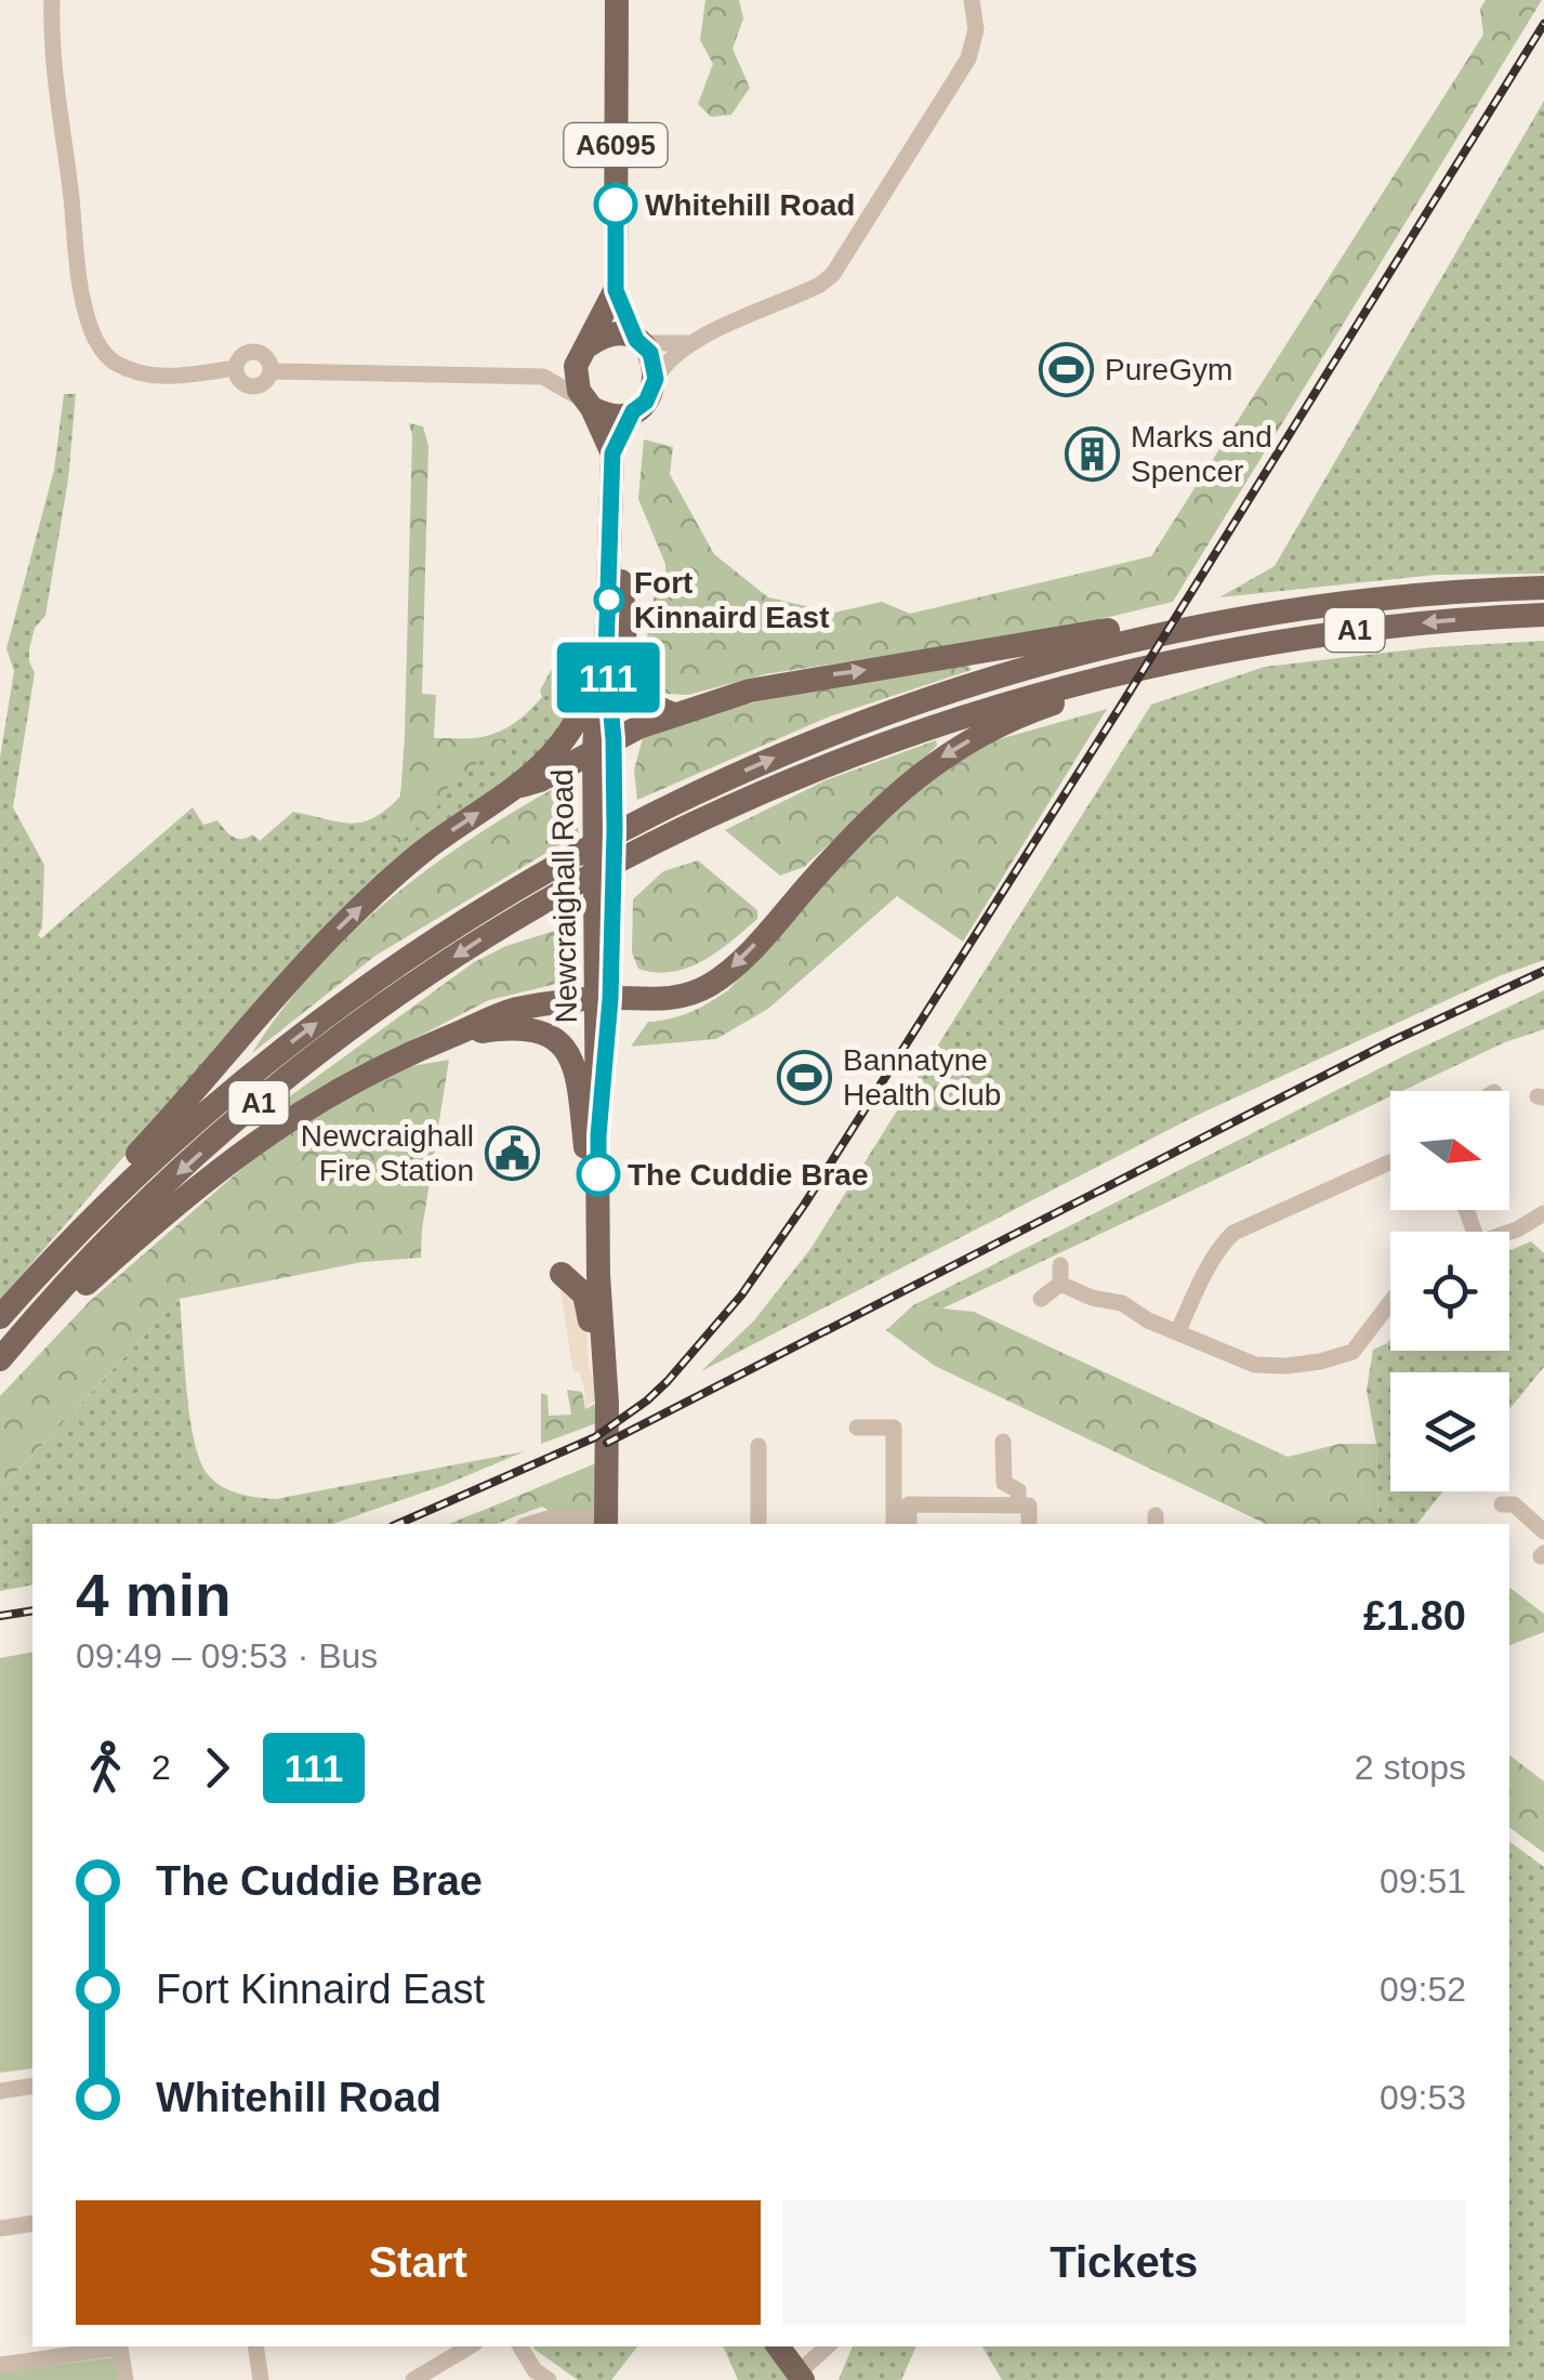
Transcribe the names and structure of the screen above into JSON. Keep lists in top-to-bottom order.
{
  "streets": {
    "main road": ["A6095", "A1", "Newcraighall Road"]
  },
  "crossings": [
    ["A6095", "Newcraighall Road"]
  ],
  "places": {
    "other": ["Whitehill Road", "Fort Kinnaird East", "The Cuddie Brae"],
    "sports": ["PureGym", "Bannatyne Health Club"],
    "building": ["Marks and Spencer"],
    "public building": ["Newcraighall Fire Station"]
  },
  "lines": ["bus line 111"],
  "north": "right",
  "page": {
    "on_map": "111",
    "heading": ["4 min", "09:49 – 09:53 · Bus", "£1.80"],
    "legs": ["2", "111", "2 stops"],
    "list": [
      {
        "name": "The Cuddie Brae",
        "value": "09:51"
      },
      {
        "name": "Fort Kinnaird East",
        "value": "09:52"
      },
      {
        "name": "Whitehill Road",
        "value": "09:53"
      }
    ],
    "buttons": ["Start", "Tickets"]
  }
}
